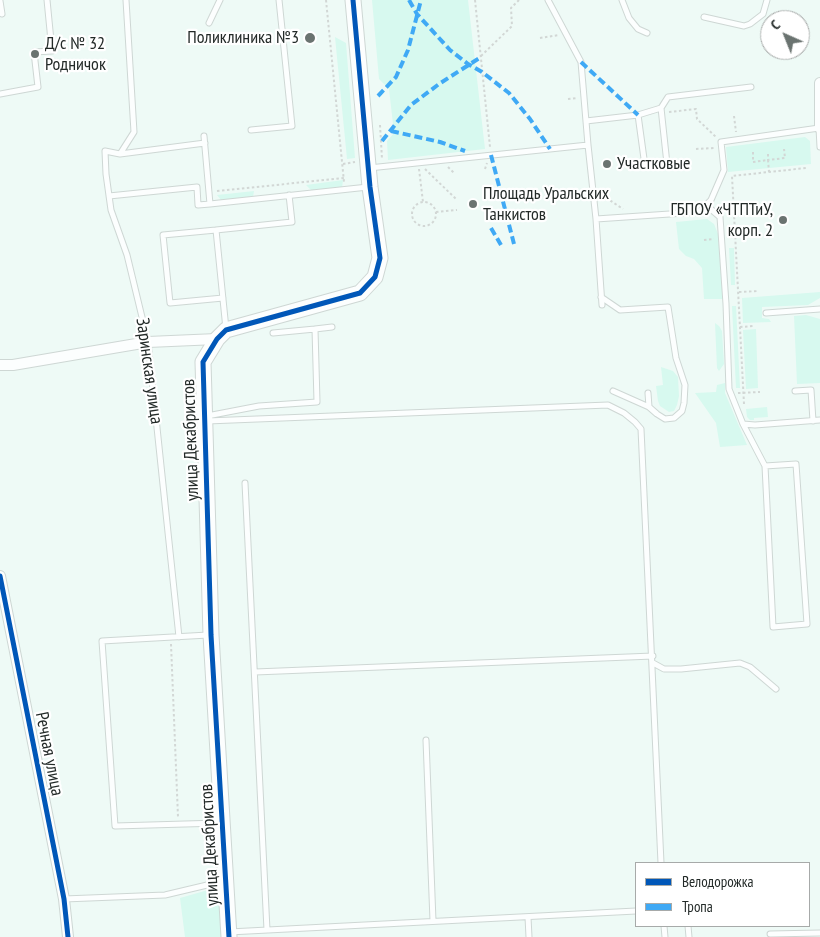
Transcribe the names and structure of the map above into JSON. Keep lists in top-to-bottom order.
{
  "streets": {
    "street": ["улица Декабристов", "Речная улица"],
    "lane": ["Заринская улица"]
  },
  "places": [
    "Поликлиника №3",
    "Д/с № 32 Родничок",
    "Участковые",
    "Площадь Уральских Танкистов",
    "ГБПОУ «ЧТПТиУ, корп. 2"
  ],
  "legend": ["Велодорожка", "Тропа"],
  "north": "top left"
}
